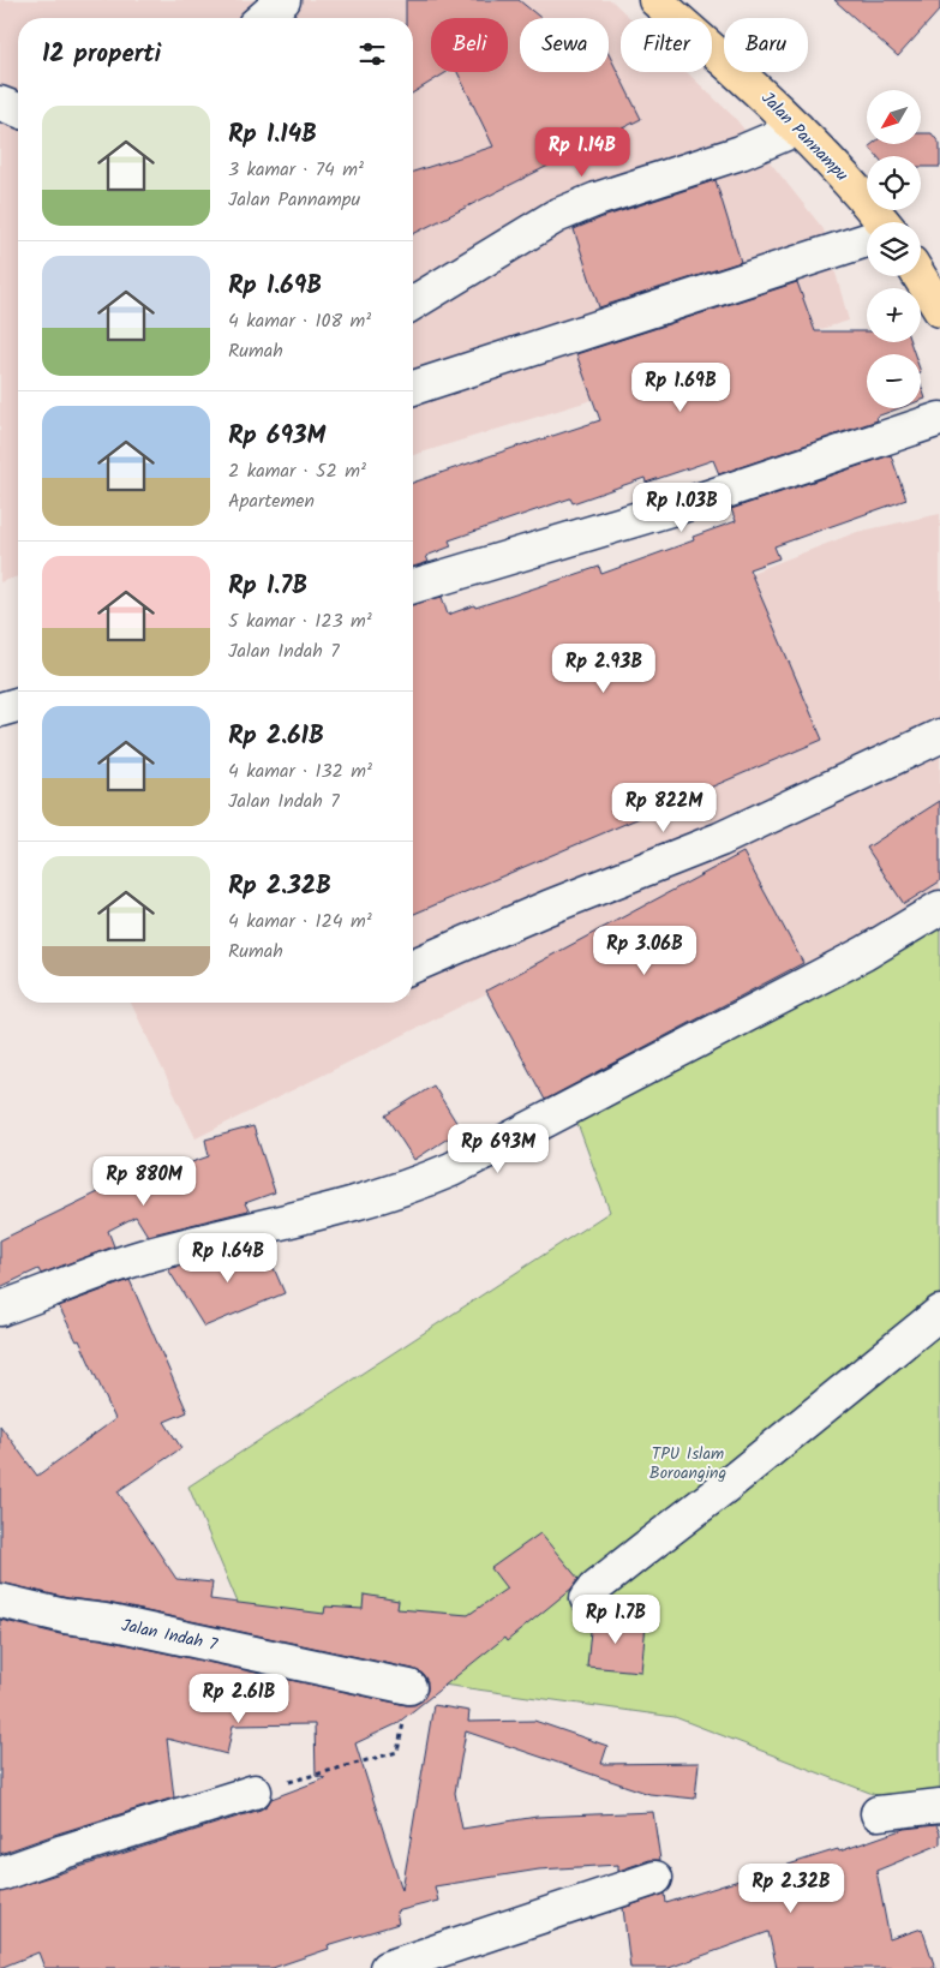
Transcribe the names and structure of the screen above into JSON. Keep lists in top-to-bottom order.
{
  "streets": {
    "main road": ["Jalan Pannampu"],
    "street": ["Jalan Indah 7"]
  },
  "parks": ["TPU Islam Boroanging"],
  "north": "bottom left",
  "page": {
    "chip": [
      "Beli",
      "Sewa",
      "Filter",
      "Baru"
    ],
    "heading": "12 properti",
    "map_buttons": ["+", "−"],
    "list": [
      {
        "name": "Rp 1.14B",
        "note": "3 kamar · 74 m² · Jalan Pannampu"
      },
      {
        "name": "Rp 1.69B",
        "note": "4 kamar · 108 m² · Rumah"
      },
      {
        "name": "Rp 693M",
        "note": "2 kamar · 52 m² · Apartemen"
      },
      {
        "name": "Rp 1.7B",
        "note": "5 kamar · 123 m² · Jalan Indah 7"
      },
      {
        "name": "Rp 2.61B",
        "note": "4 kamar · 132 m² · Jalan Indah 7"
      },
      {
        "name": "Rp 2.32B",
        "note": "4 kamar · 124 m² · Rumah"
      }
    ],
    "price": [
      "Rp 1.14B",
      "Rp 1.69B",
      "Rp 1.03B",
      "Rp 2.93B",
      "Rp 822M",
      "Rp 3.06B",
      "Rp 693M",
      "Rp 880M",
      "Rp 1.64B",
      "Rp 1.7B",
      "Rp 2.61B",
      "Rp 2.32B"
    ]
  }
}
